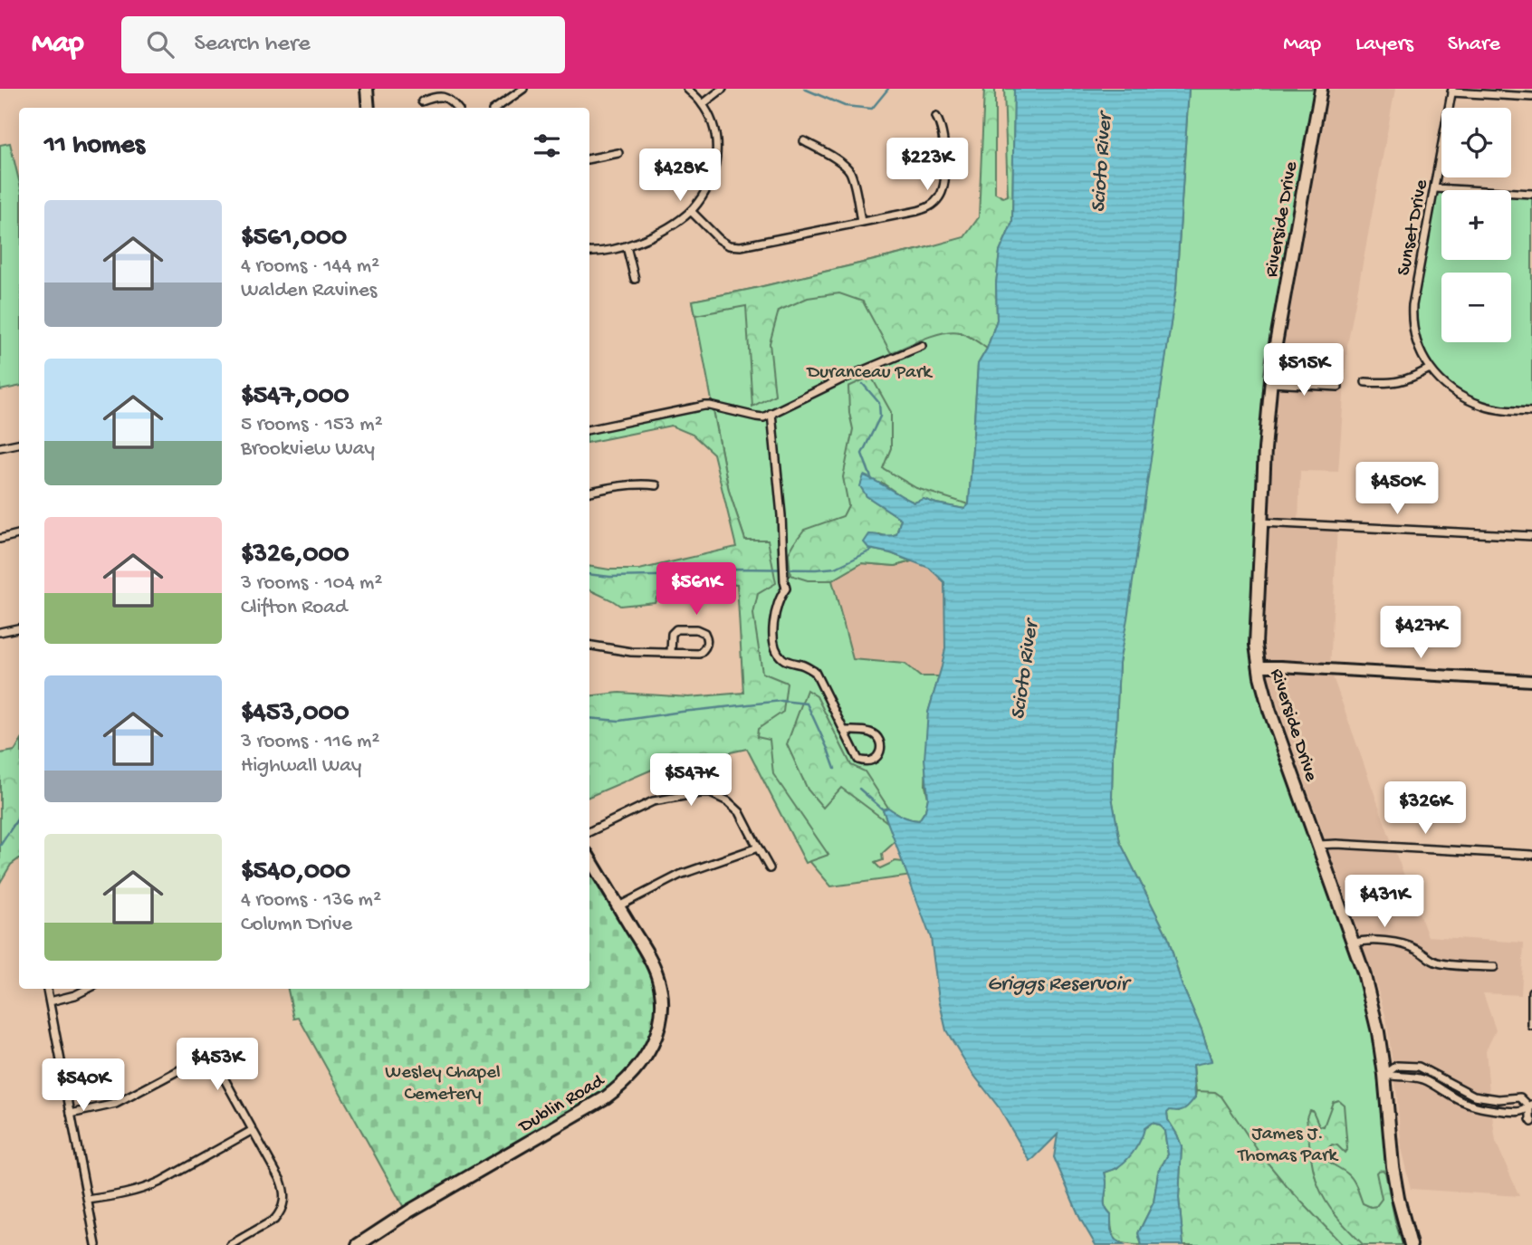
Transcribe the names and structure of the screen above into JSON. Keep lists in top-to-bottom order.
{
  "streets": {
    "main road": ["Riverside Drive", "Dublin Road"],
    "street": ["Sunset Drive"]
  },
  "water": ["Scioto River", "Griggs Reservoir"],
  "parks": ["Duranceau Park", "Wesley Chapel Cemetery", "James J. Thomas Park"],
  "page": {
    "header": "Map",
    "search": "Search here",
    "nav": ["Map", "Layers", "Share"],
    "map_buttons": ["+", "−"],
    "heading": "11 homes",
    "price": [
      "$223K",
      "$428K",
      "$515K",
      "$450K",
      "$561K",
      "$427K",
      "$547K",
      "$326K",
      "$431K",
      "$453K",
      "$540K"
    ],
    "list": [
      {
        "name": "$561,000",
        "note": "4 rooms · 144 m² · Walden Ravines"
      },
      {
        "name": "$547,000",
        "note": "5 rooms · 153 m² · Brookview Way"
      },
      {
        "name": "$326,000",
        "note": "3 rooms · 104 m² · Clifton Road"
      },
      {
        "name": "$453,000",
        "note": "3 rooms · 116 m² · Highwall Way"
      },
      {
        "name": "$540,000",
        "note": "4 rooms · 136 m² · Column Drive"
      }
    ]
  }
}
